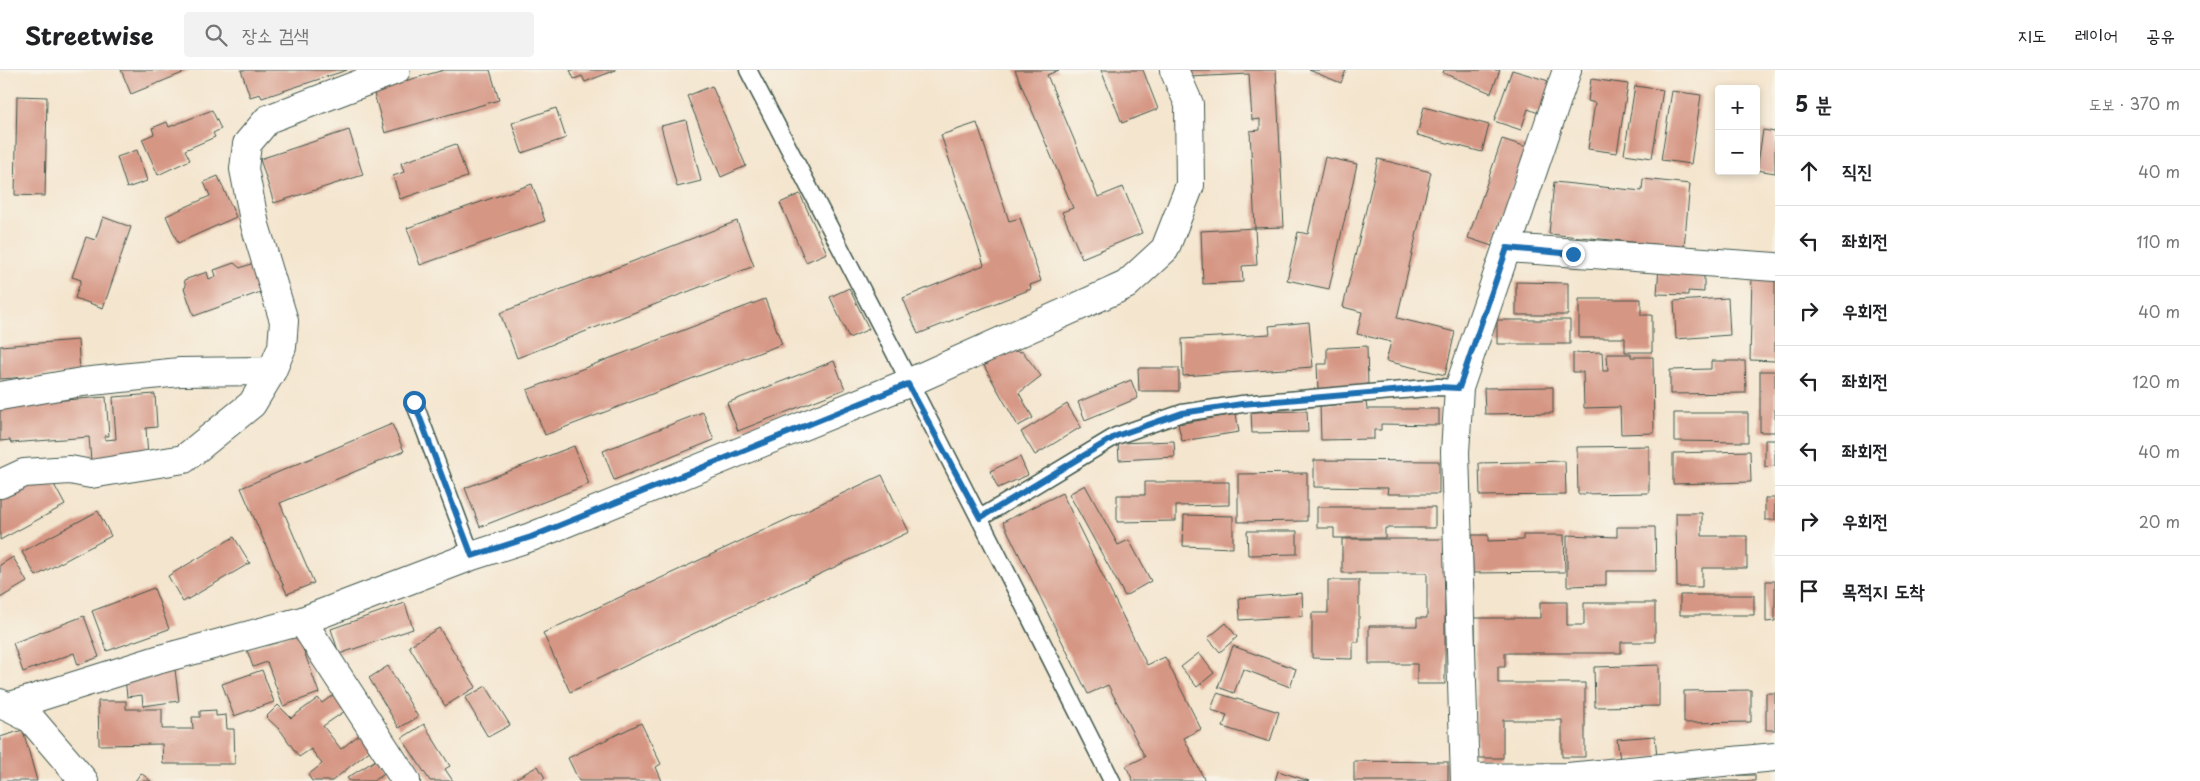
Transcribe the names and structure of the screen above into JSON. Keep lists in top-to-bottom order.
{
  "page": {
    "header": "Streetwise",
    "search": "장소 검색",
    "nav": ["지도", "레이어", "공유"],
    "heading": ["5 분", "도보 · 370 m"],
    "map_buttons": ["+", "−"],
    "list": [
      ["직진", "40 m"],
      ["좌회전", "110 m"],
      ["우회전", "40 m"],
      ["좌회전", "120 m"],
      ["좌회전", "40 m"],
      ["우회전", "20 m"],
      "목적지 도착"
    ]
  }
}
